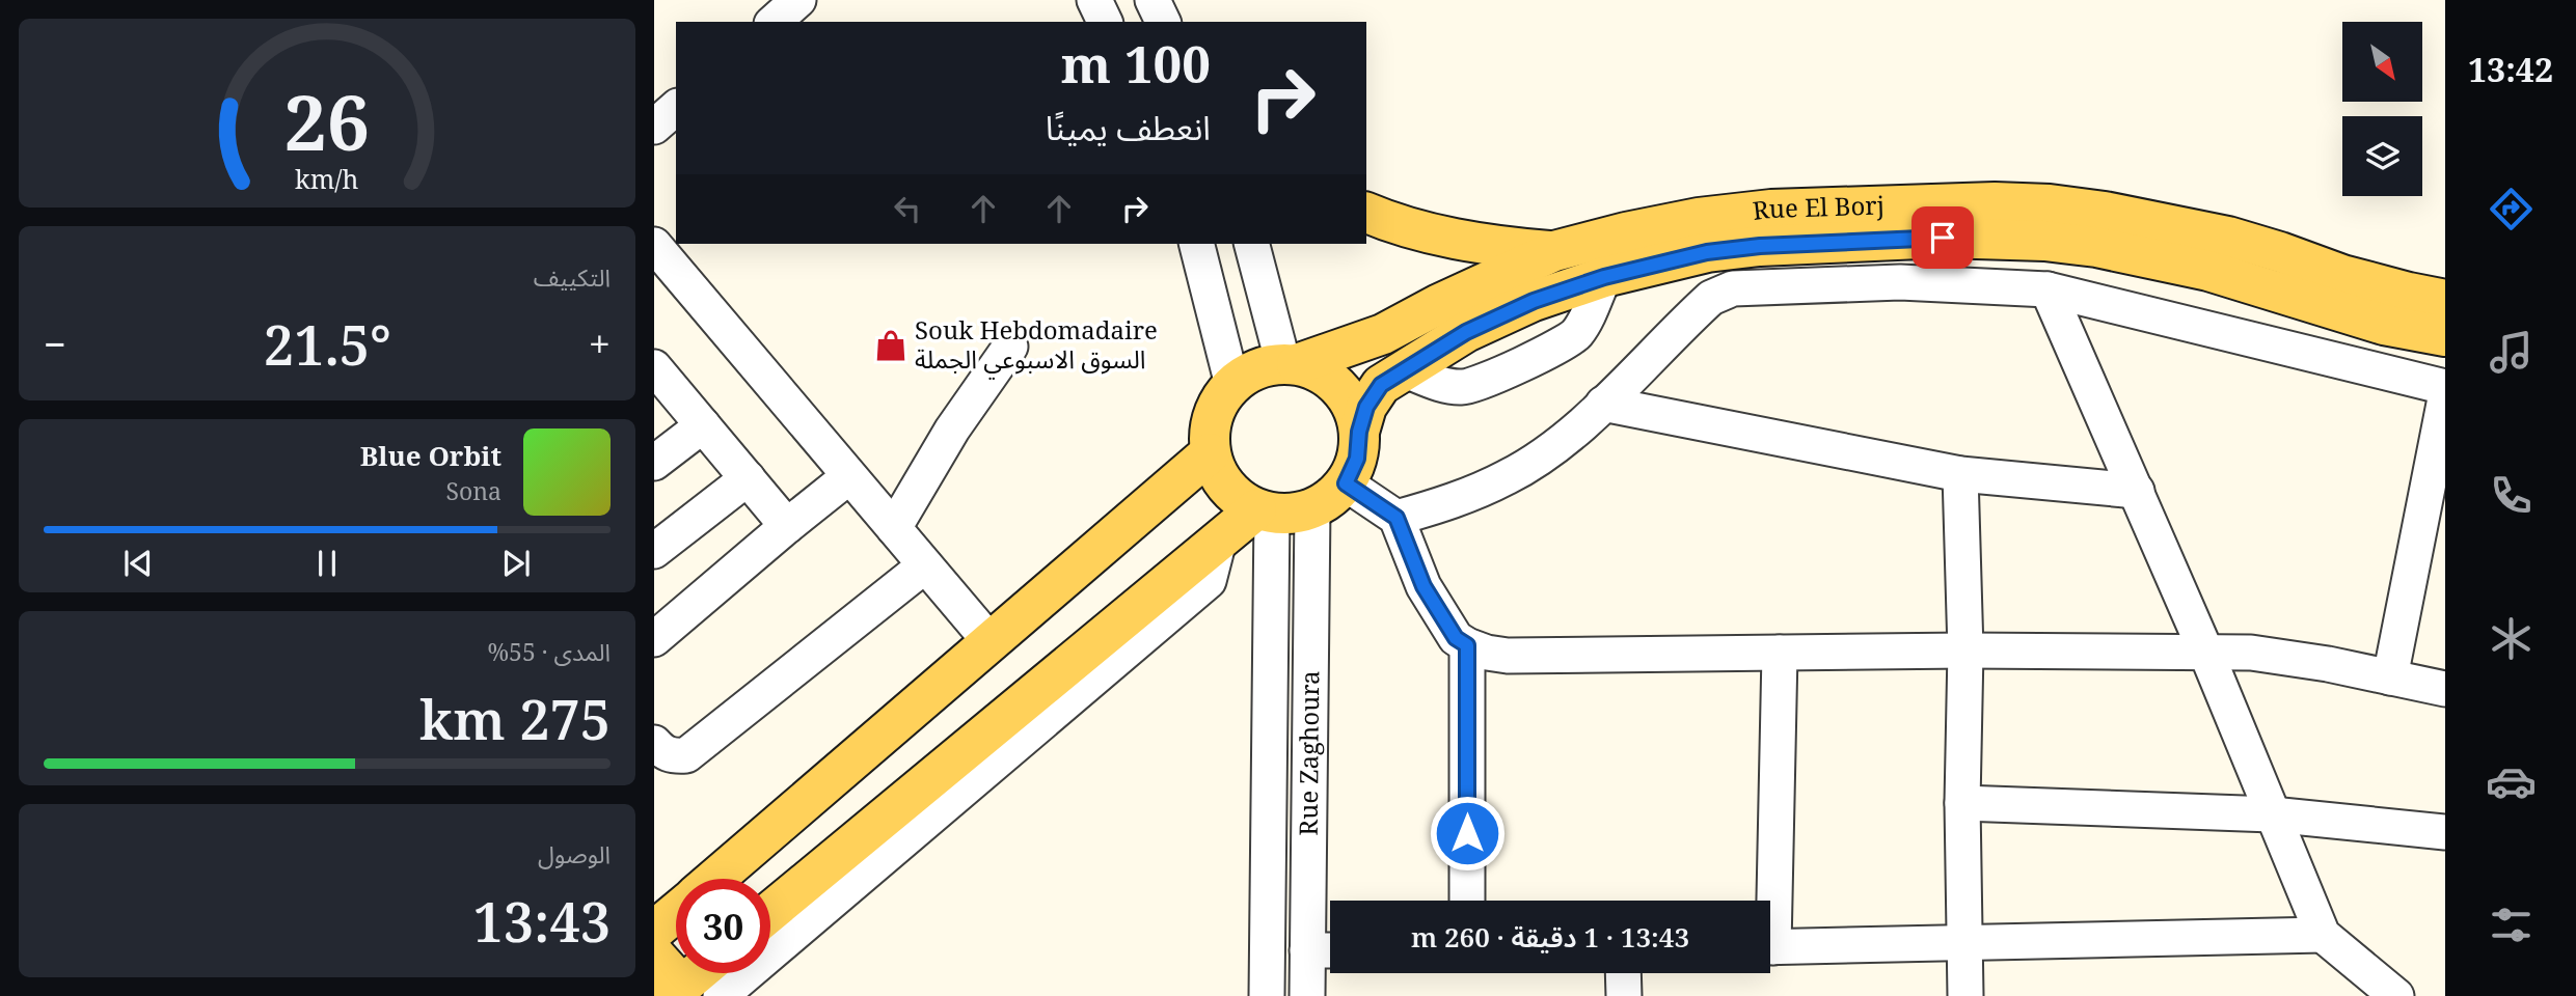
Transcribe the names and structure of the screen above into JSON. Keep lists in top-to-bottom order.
{
  "streets": {
    "main road": ["Rue El Borj"],
    "street": ["Rue Zaghoura"]
  },
  "crossings": [
    ["Rue El Borj", "Rue Zaghoura"]
  ],
  "places": {
    "shop": ["Souk Hebdomadaire السوق الاسبوعي الجملة"]
  },
  "north": "bottom right",
  "page": {
    "tabs": "13:42",
    "turn": ["100 m", "انعطف يمينًا"],
    "tile": [
      "التكييف",
      ["المدى · 55%", "275 km"],
      ["الوصول", "13:43"]
    ],
    "heat": ["−", "21.5°", "+"],
    "song": ["Blue Orbit", "Sona"],
    "limit": "30",
    "trip": "13:43 · 1 دقيقة · 260 m",
    "gauge": ["26", "km/h"]
  }
}
